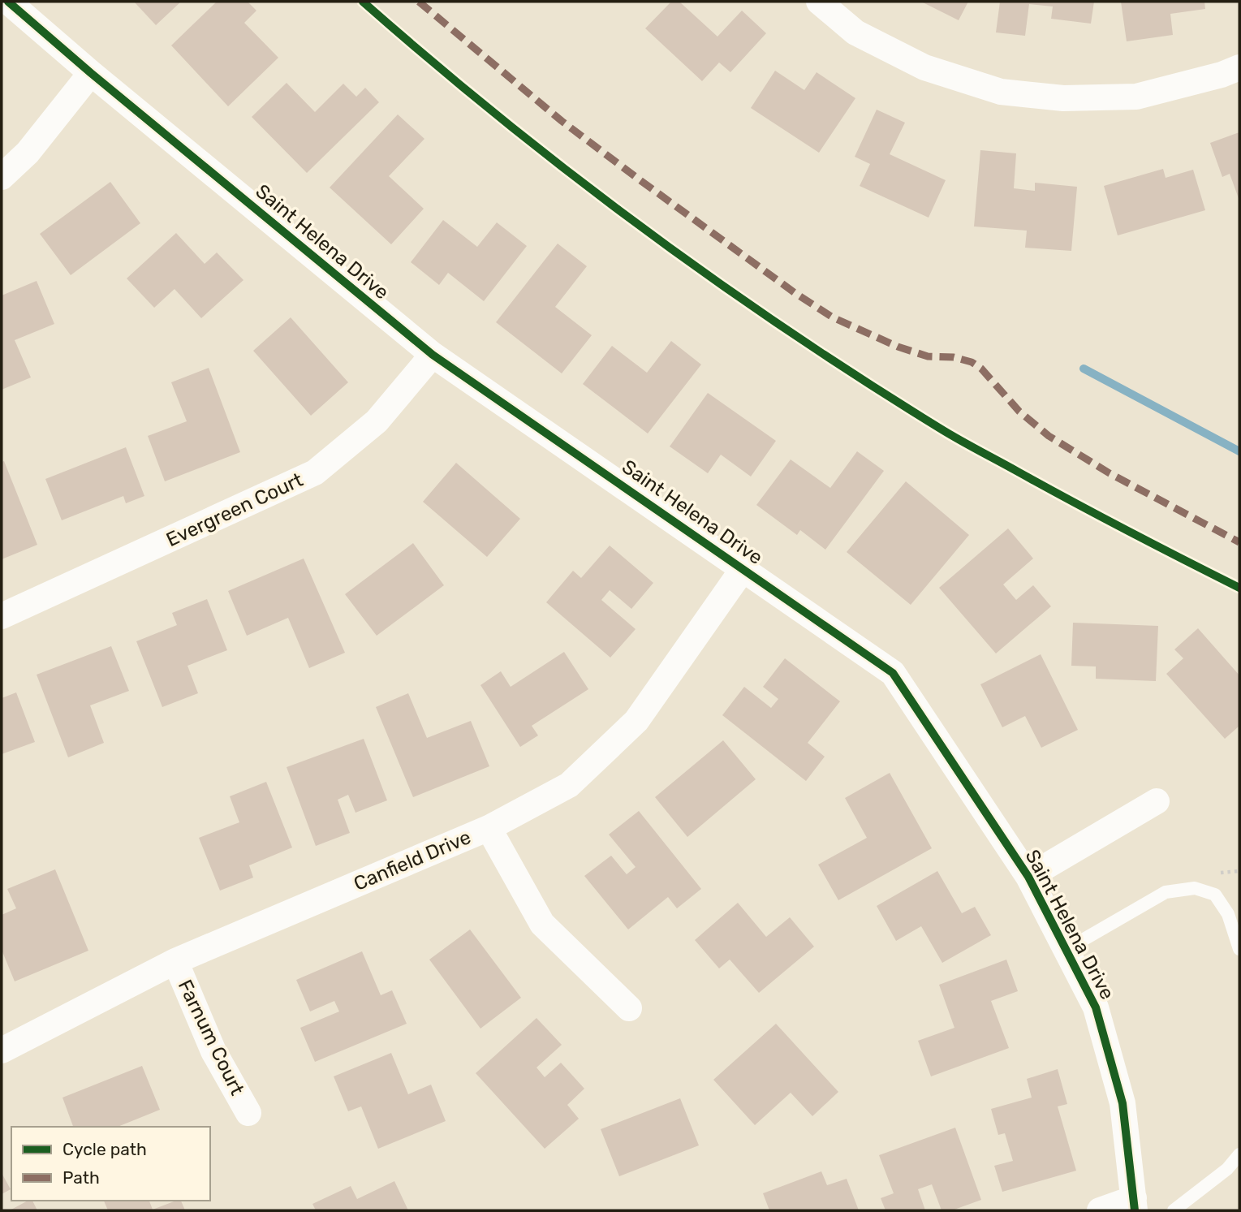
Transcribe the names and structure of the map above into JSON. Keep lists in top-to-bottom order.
{
  "streets": {
    "street": [
      "Saint Helena Drive",
      "Evergreen Court",
      "Canfield Drive",
      "Farnum Court"
    ]
  },
  "crossings": [
    ["Saint Helena Drive", "Evergreen Court"],
    ["Saint Helena Drive", "Canfield Drive"],
    ["Canfield Drive", "Farnum Court"]
  ],
  "legend": ["Cycle path", "Path"]
}
